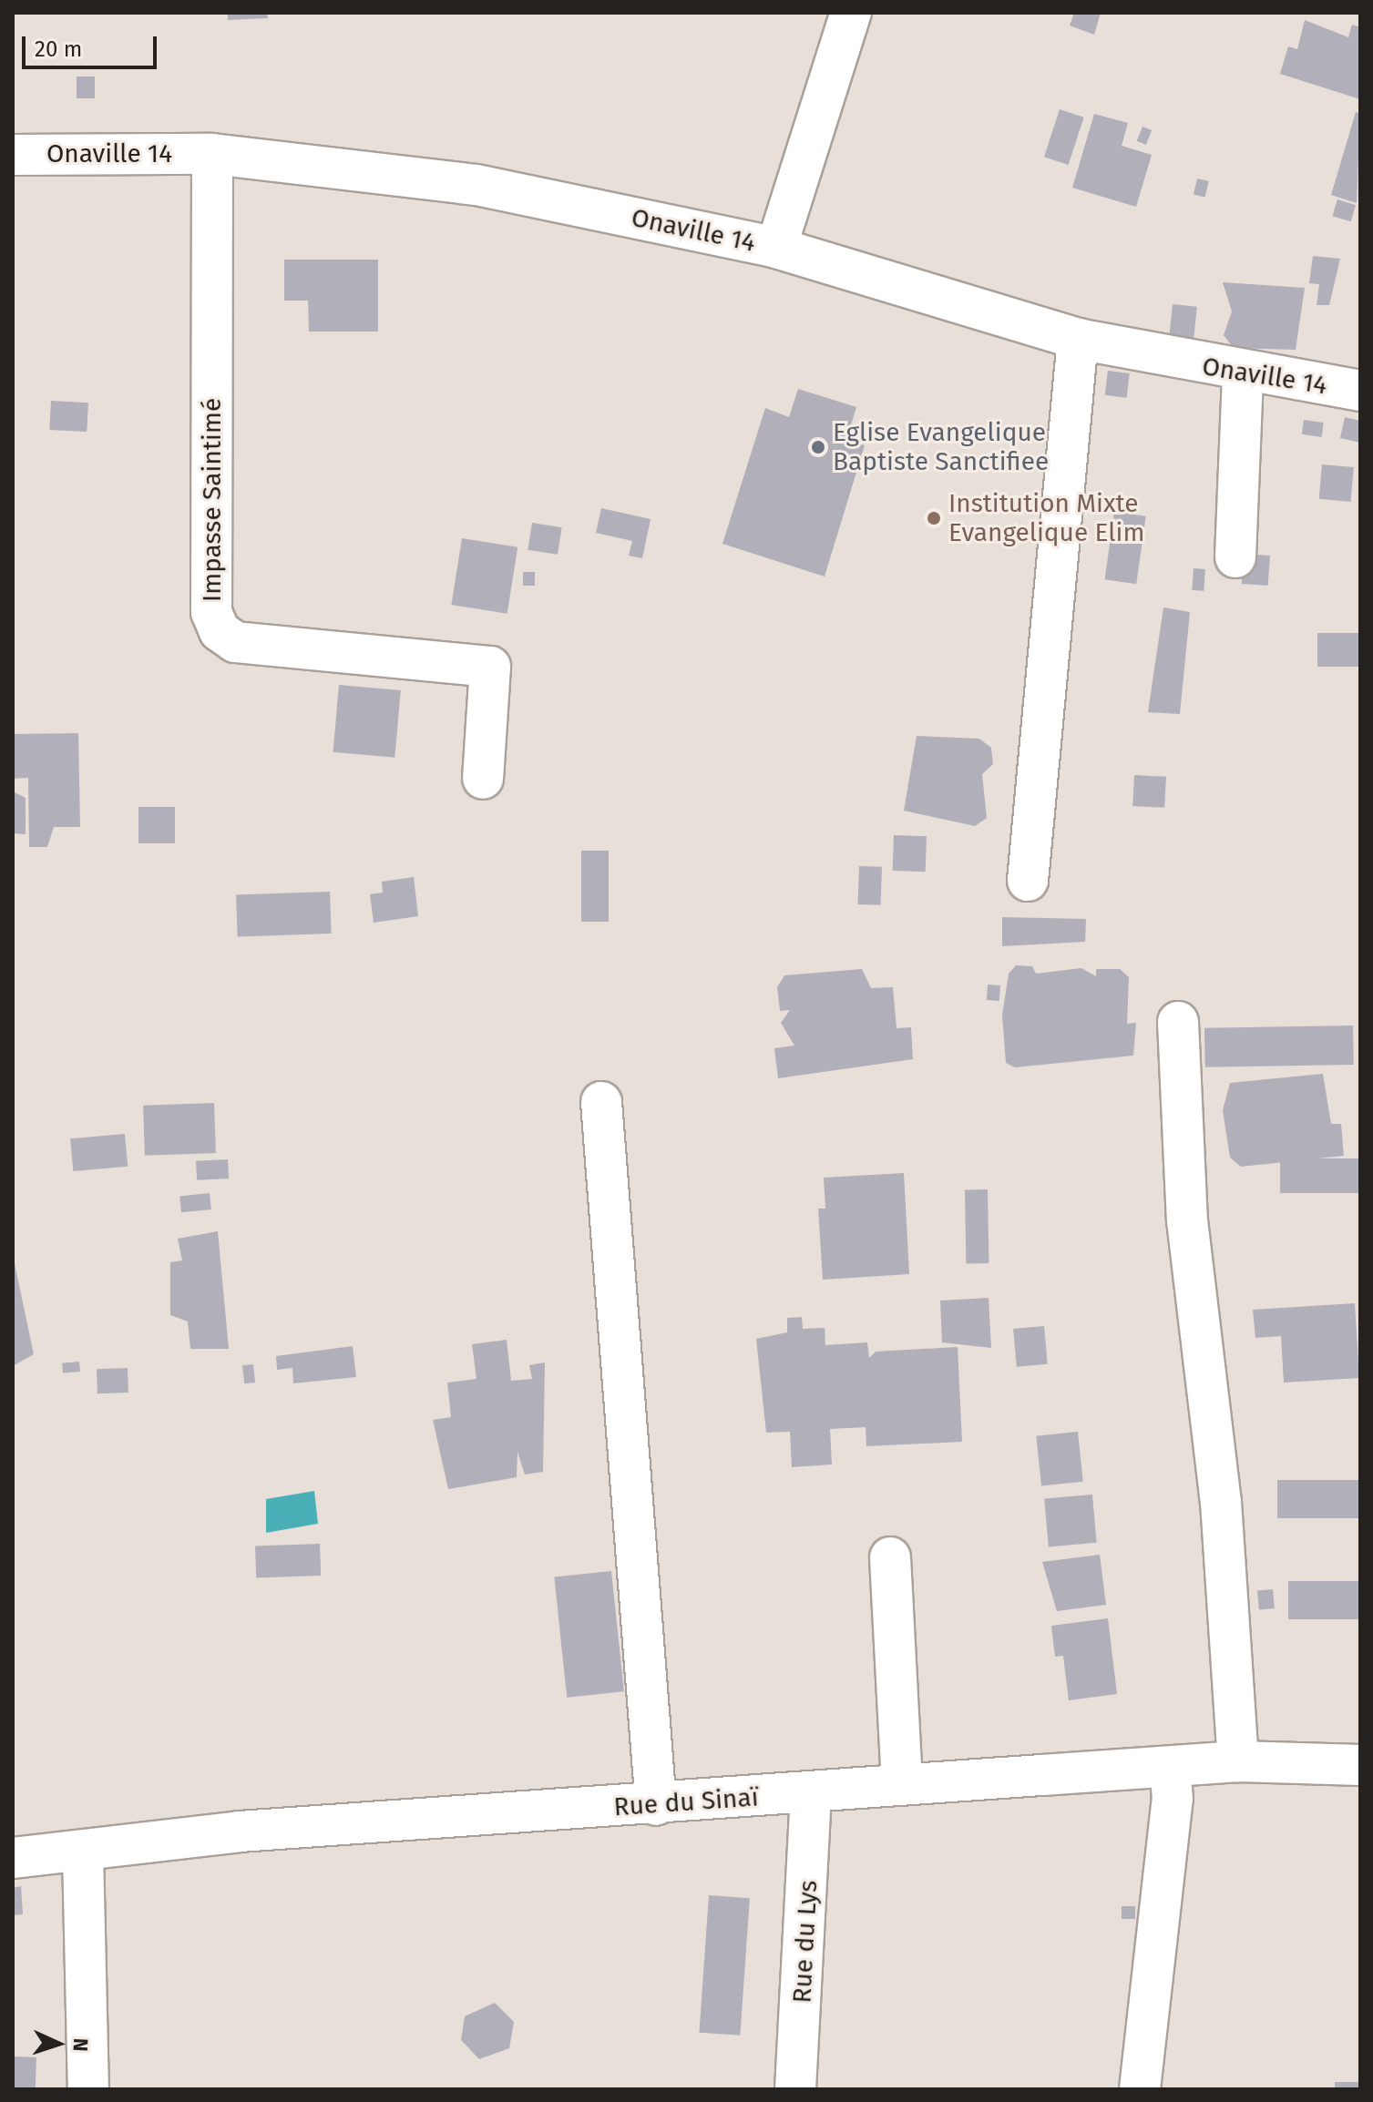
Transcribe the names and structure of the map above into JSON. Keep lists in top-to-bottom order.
{
  "streets": {
    "street": [
      "Onaville 14",
      "Impasse Saintimé",
      "Rue du Sinaï",
      "Rue du Lys"
    ]
  },
  "crossings": [
    ["Onaville 14", "Impasse Saintimé"],
    ["Rue du Sinaï", "Rue du Lys"]
  ],
  "places": ["Eglise Evangelique Baptiste Sanctifiee", "Institution Mixte Evangelique Elim"],
  "scale_bar": "20 m",
  "north": "right"
}
